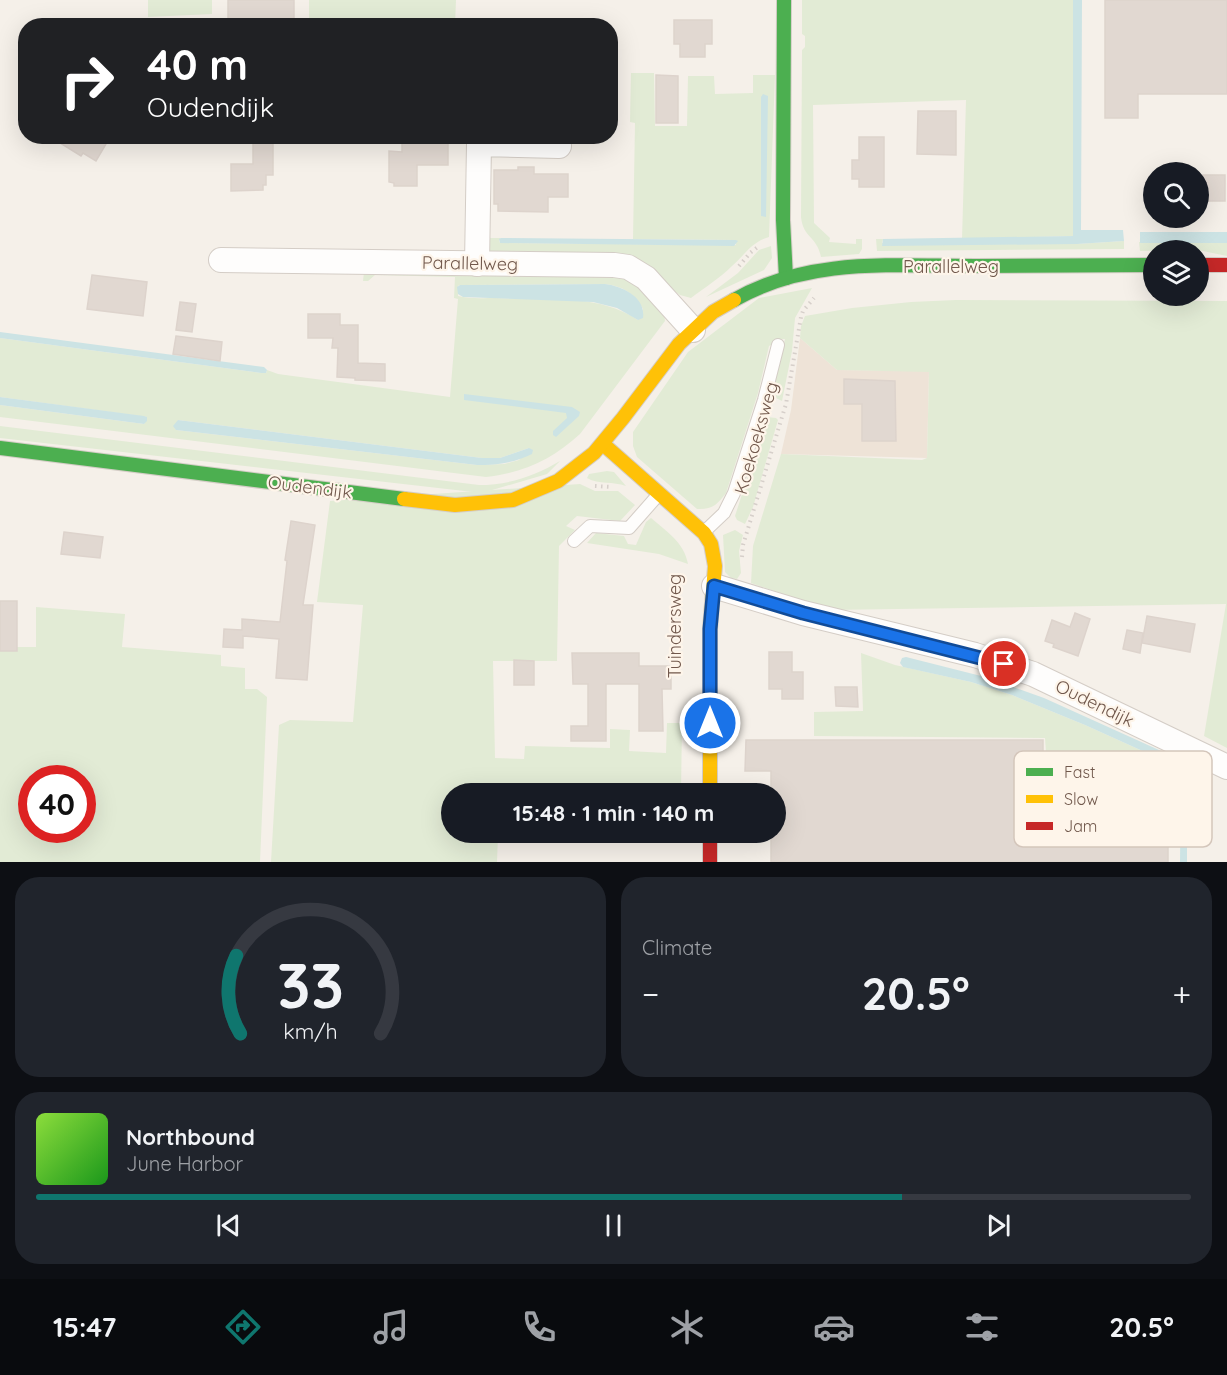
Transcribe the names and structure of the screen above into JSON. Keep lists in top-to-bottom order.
{
  "streets": {
    "street": ["Parallelweg", "Oudendijk", "Tuindersweg"],
    "lane": ["Koekoeksweg"]
  },
  "crossings": [
    ["Parallelweg", "Oudendijk"],
    ["Koekoeksweg", "Oudendijk"],
    ["Koekoeksweg", "Tuindersweg"],
    ["Oudendijk", "Tuindersweg"]
  ],
  "legend": ["Fast", "Slow", "Jam"],
  "page": {
    "turn": ["40 m", "Oudendijk"],
    "limit": "40",
    "trip": "15:48 · 1 min · 140 m",
    "tile": "Climate",
    "heat": ["−", "20.5°", "+"],
    "song": ["Northbound", "June Harbor"],
    "tabs": ["15:47", "20.5°"],
    "gauge": ["33", "km/h"]
  }
}
